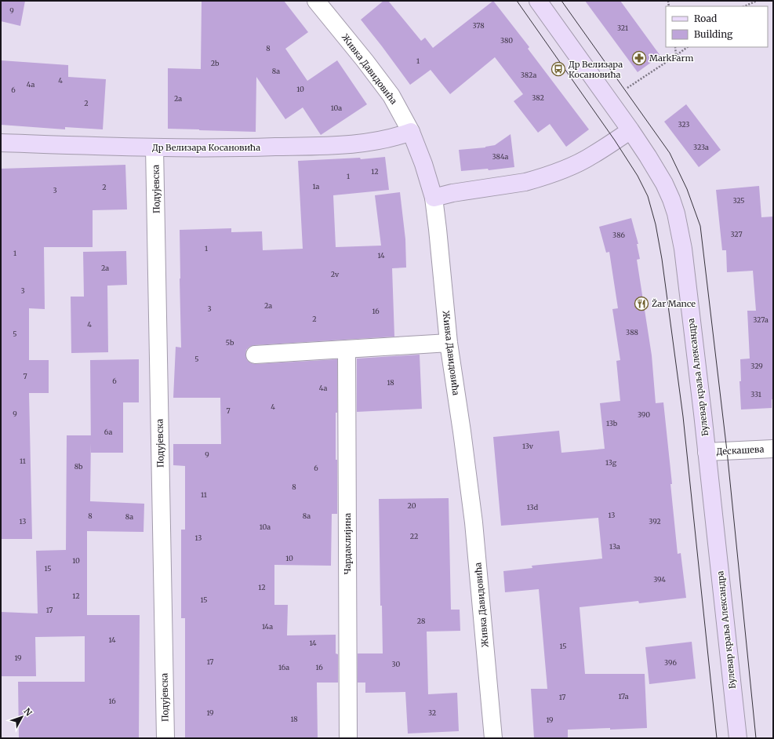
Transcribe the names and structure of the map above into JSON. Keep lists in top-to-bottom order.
{
  "streets": {
    "main road": ["Живка Давидовића", "Др Велизара Косановића", "Булевар краља Александра"],
    "street": ["Подујевска", "Дескашева", "Чардаклијина"]
  },
  "crossings": [
    ["Живка Давидовића", "Др Велизара Косановића"],
    ["Др Велизара Косановића", "Подујевска"],
    ["Булевар краља Александра", "Дескашева"]
  ],
  "places": {
    "pharmacy": ["MarkFarm"],
    "bus stop": ["Др Велизара Косановића"],
    "restaurant": ["Žar Mance"]
  },
  "house_numbers": [
    "9",
    "378",
    "321",
    "380",
    "8",
    "1",
    "2b",
    "8a",
    "382a",
    "4",
    "4a",
    "10",
    "6",
    "382",
    "2a",
    "2",
    "10a",
    "323",
    "323a",
    "384a",
    "12",
    "1",
    "1a",
    "2",
    "3",
    "325",
    "327",
    "386",
    "1",
    "1",
    "14",
    "2a",
    "2v",
    "3",
    "2a",
    "3",
    "16",
    "2",
    "327a",
    "4",
    "388",
    "5",
    "5b",
    "5",
    "329",
    "7",
    "6",
    "18",
    "4a",
    "331",
    "4",
    "7",
    "9",
    "390",
    "13b",
    "6a",
    "13v",
    "9",
    "11",
    "13g",
    "8b",
    "6",
    "8",
    "11",
    "20",
    "13d",
    "13",
    "8",
    "8a",
    "8a",
    "13",
    "392",
    "10a",
    "22",
    "13",
    "13a",
    "10",
    "10",
    "15",
    "394",
    "12",
    "12",
    "15",
    "17",
    "28",
    "14a",
    "14",
    "14",
    "15",
    "19",
    "17",
    "396",
    "30",
    "16a",
    "16",
    "17a",
    "17",
    "16",
    "19",
    "32",
    "18",
    "19"
  ],
  "legend": ["Road", "Building"],
  "north": "top right"
}
